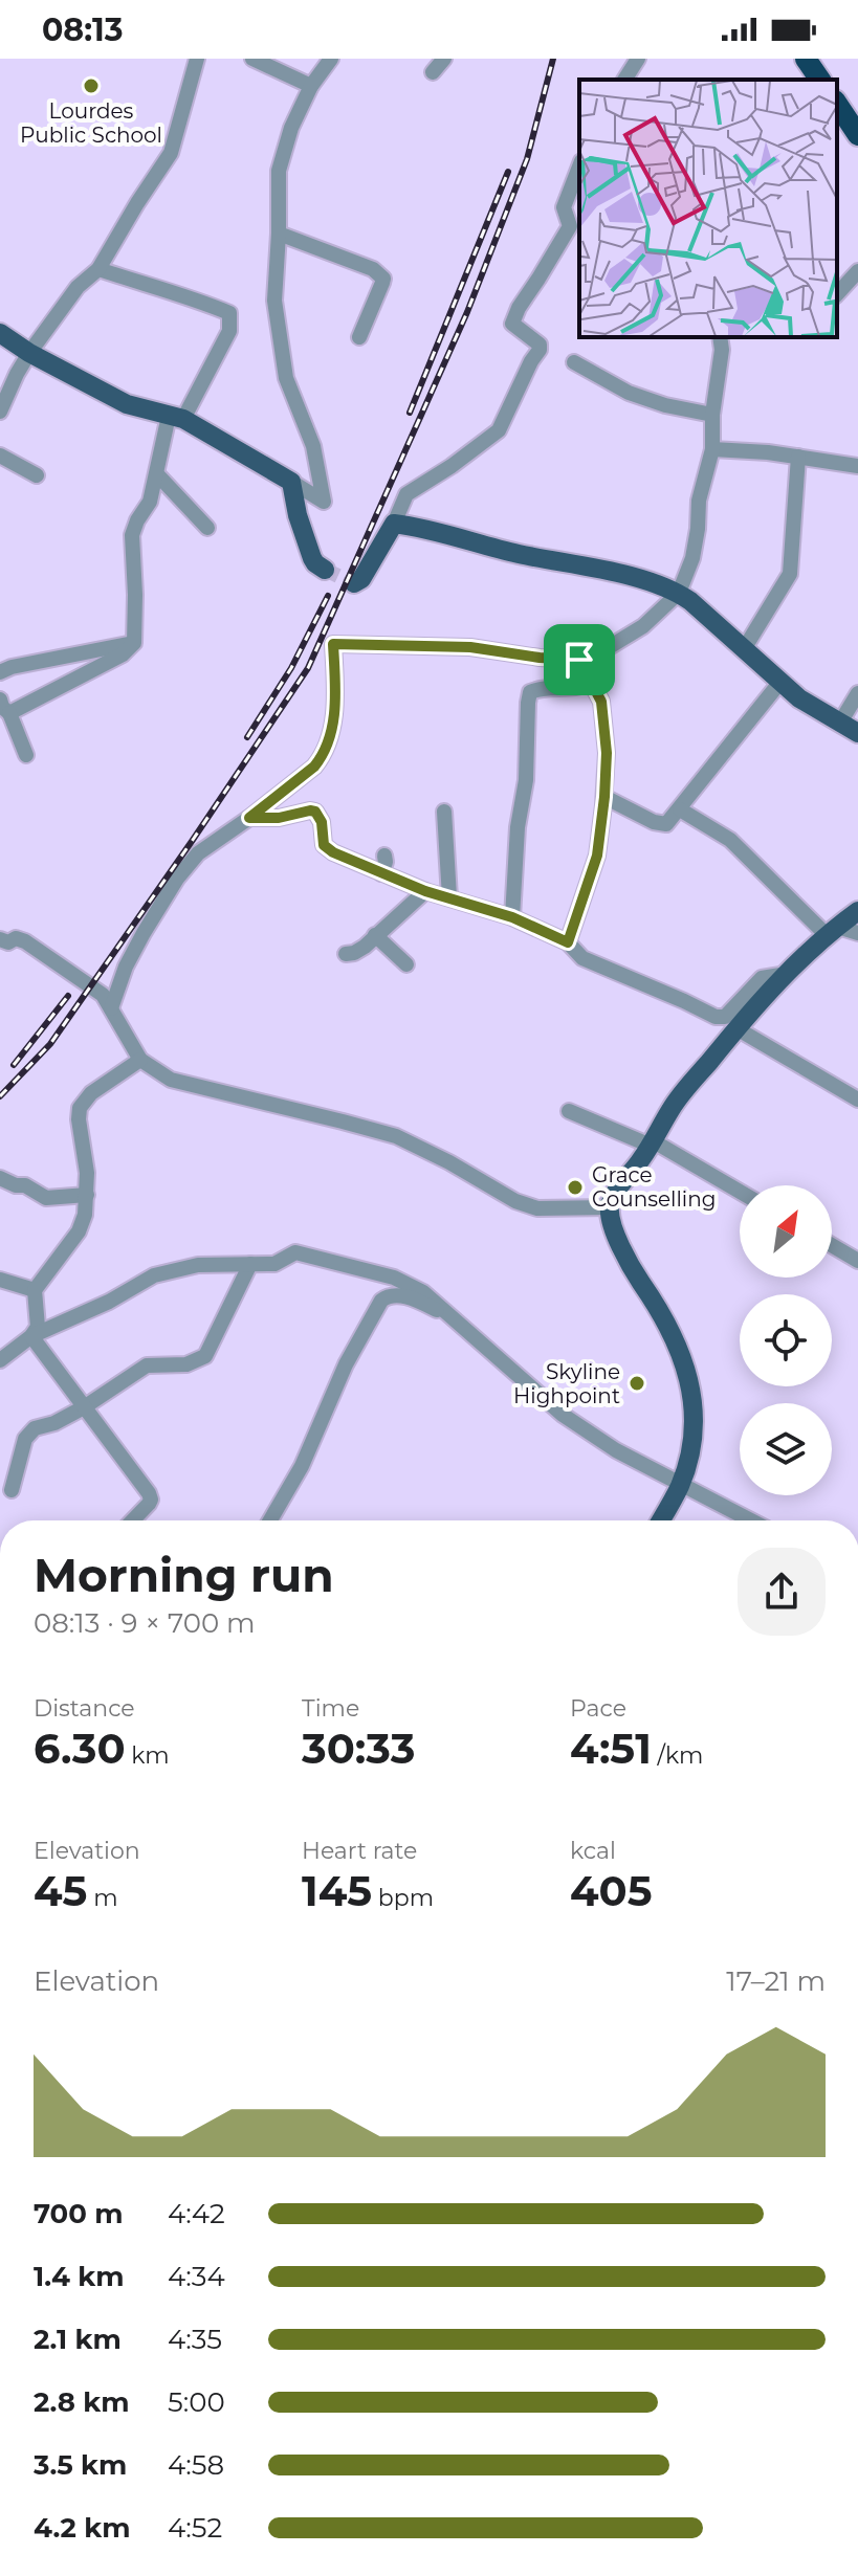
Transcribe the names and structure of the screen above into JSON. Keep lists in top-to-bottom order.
{
  "places": ["Lourdes Public School", "Grace Counselling", "Skyline Highpoint"],
  "north": "top right",
  "page": {
    "status": "08:13",
    "heading": ["Morning run", "08:13 · 9 × 700 m"],
    "stats": [
      ["Distance", "6.30 km"],
      ["Time", "30:33"],
      ["Pace", "4:51 /km"],
      ["Elevation", "45 m"],
      ["Heart rate", "145 bpm"],
      ["kcal", "405"]
    ],
    "chart": ["Elevation", "17–21 m"],
    "list": [
      {
        "name": "700 m",
        "note": "4:42"
      },
      {
        "name": "1.4 km",
        "note": "4:34"
      },
      {
        "name": "2.1 km",
        "note": "4:35"
      },
      {
        "name": "2.8 km",
        "note": "5:00"
      },
      {
        "name": "3.5 km",
        "note": "4:58"
      },
      {
        "name": "4.2 km",
        "note": "4:52"
      }
    ]
  }
}
